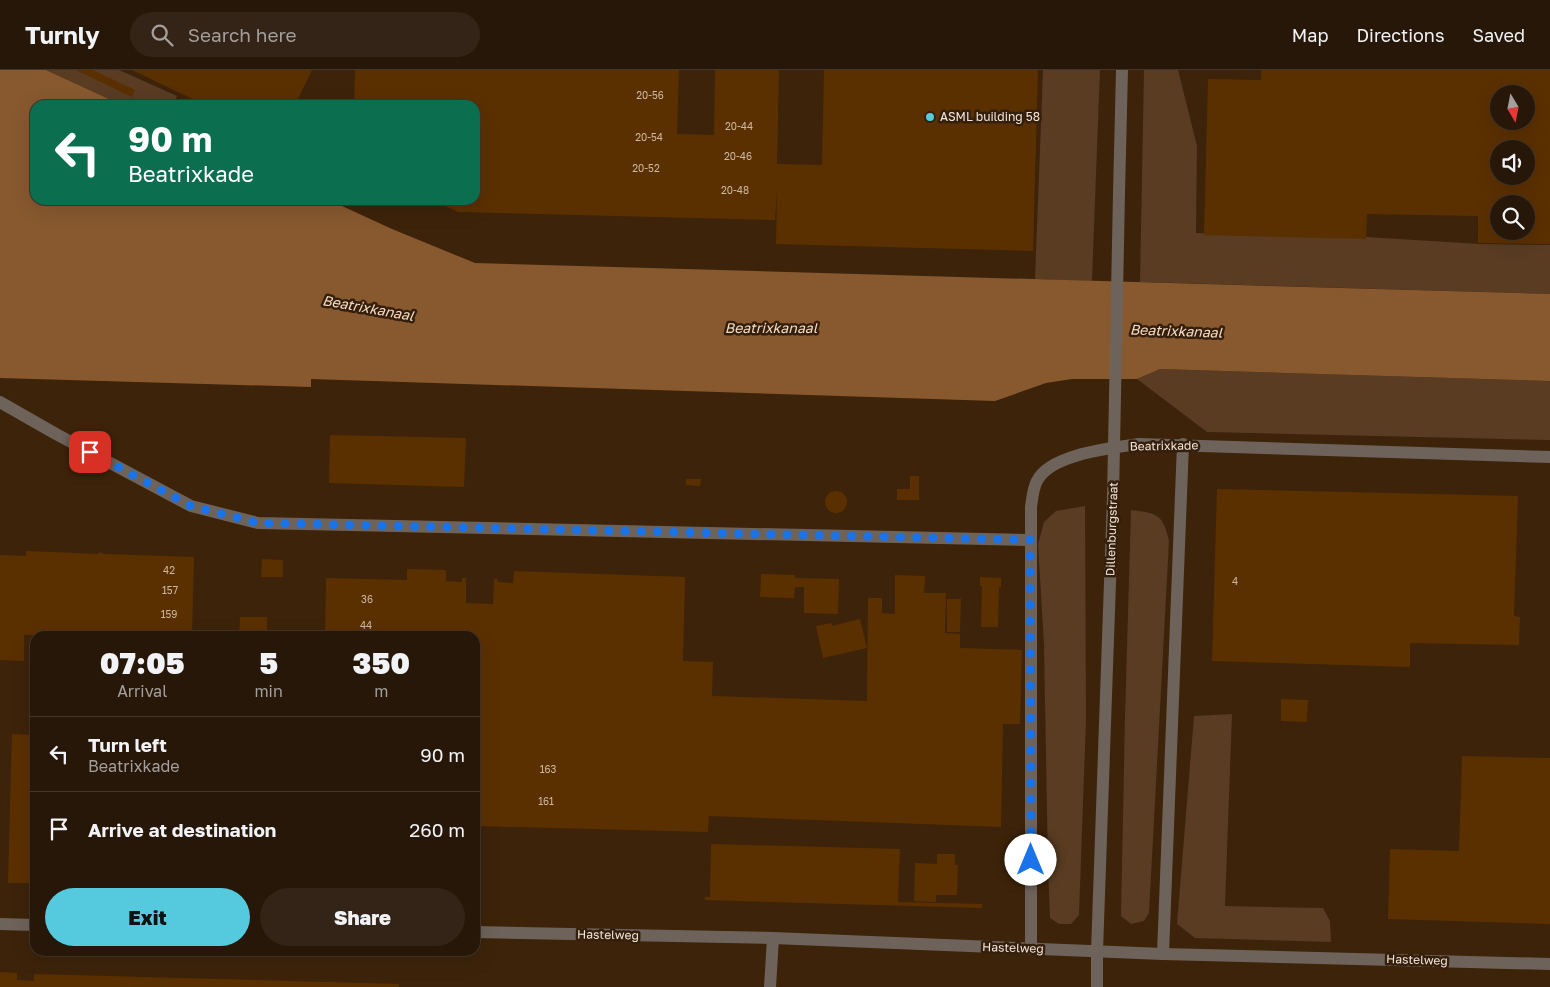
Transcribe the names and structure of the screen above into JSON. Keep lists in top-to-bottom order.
{
  "streets": {
    "street": ["Beatrixkade", "Dillenburgstraat", "Hastelweg"]
  },
  "crossings": [
    ["Dillenburgstraat", "Hastelweg"]
  ],
  "water": ["Beatrixkanaal"],
  "places": ["ASML building 58"],
  "house_numbers": [
    "20-56",
    "20-44",
    "20-54",
    "20-46",
    "20-52",
    "20-48",
    "42",
    "4",
    "157",
    "36",
    "159",
    "44",
    "163",
    "161"
  ],
  "north": "bottom",
  "page": {
    "header": "Turnly",
    "search": "Search here",
    "nav": ["Map", "Directions", "Saved"],
    "turn": ["90 m", "Beatrixkade"],
    "eta": [
      "07:05",
      "Arrival",
      "5",
      "min",
      "350",
      "m"
    ],
    "list": [
      {
        "name": "Turn left",
        "note": "Beatrixkade",
        "value": "90 m"
      },
      {
        "name": "Arrive at destination",
        "value": "260 m"
      }
    ],
    "buttons": ["Exit", "Share"]
  }
}
